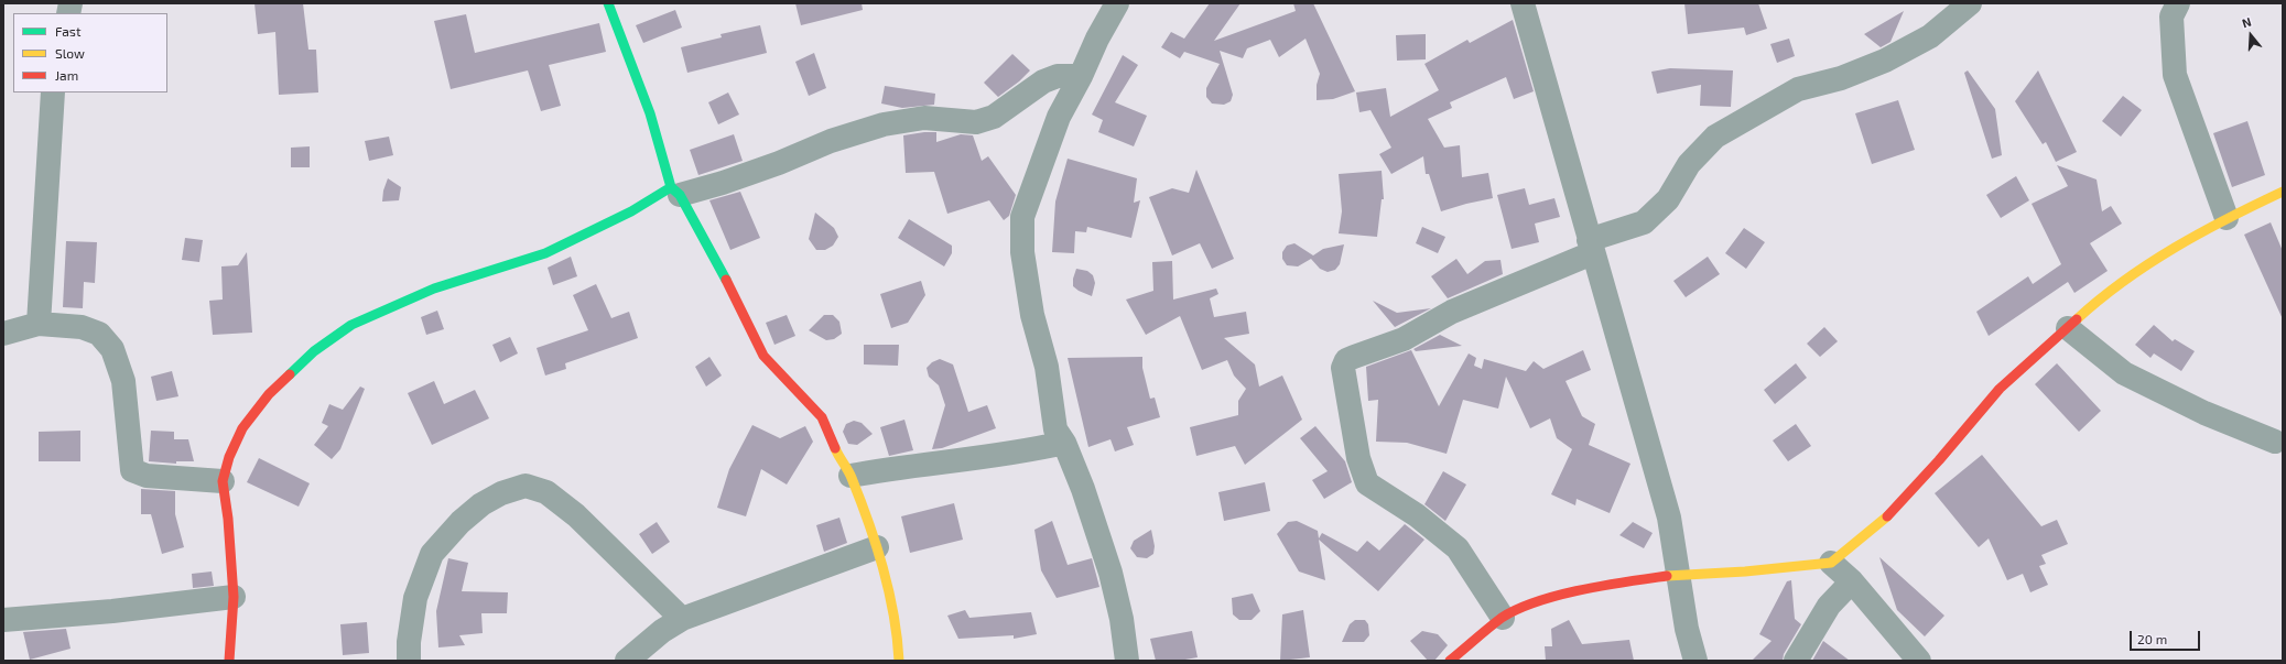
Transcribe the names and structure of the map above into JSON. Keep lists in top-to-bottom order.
{
  "legend": ["Fast", "Slow", "Jam"],
  "scale_bar": "20 m",
  "north": "top"
}
